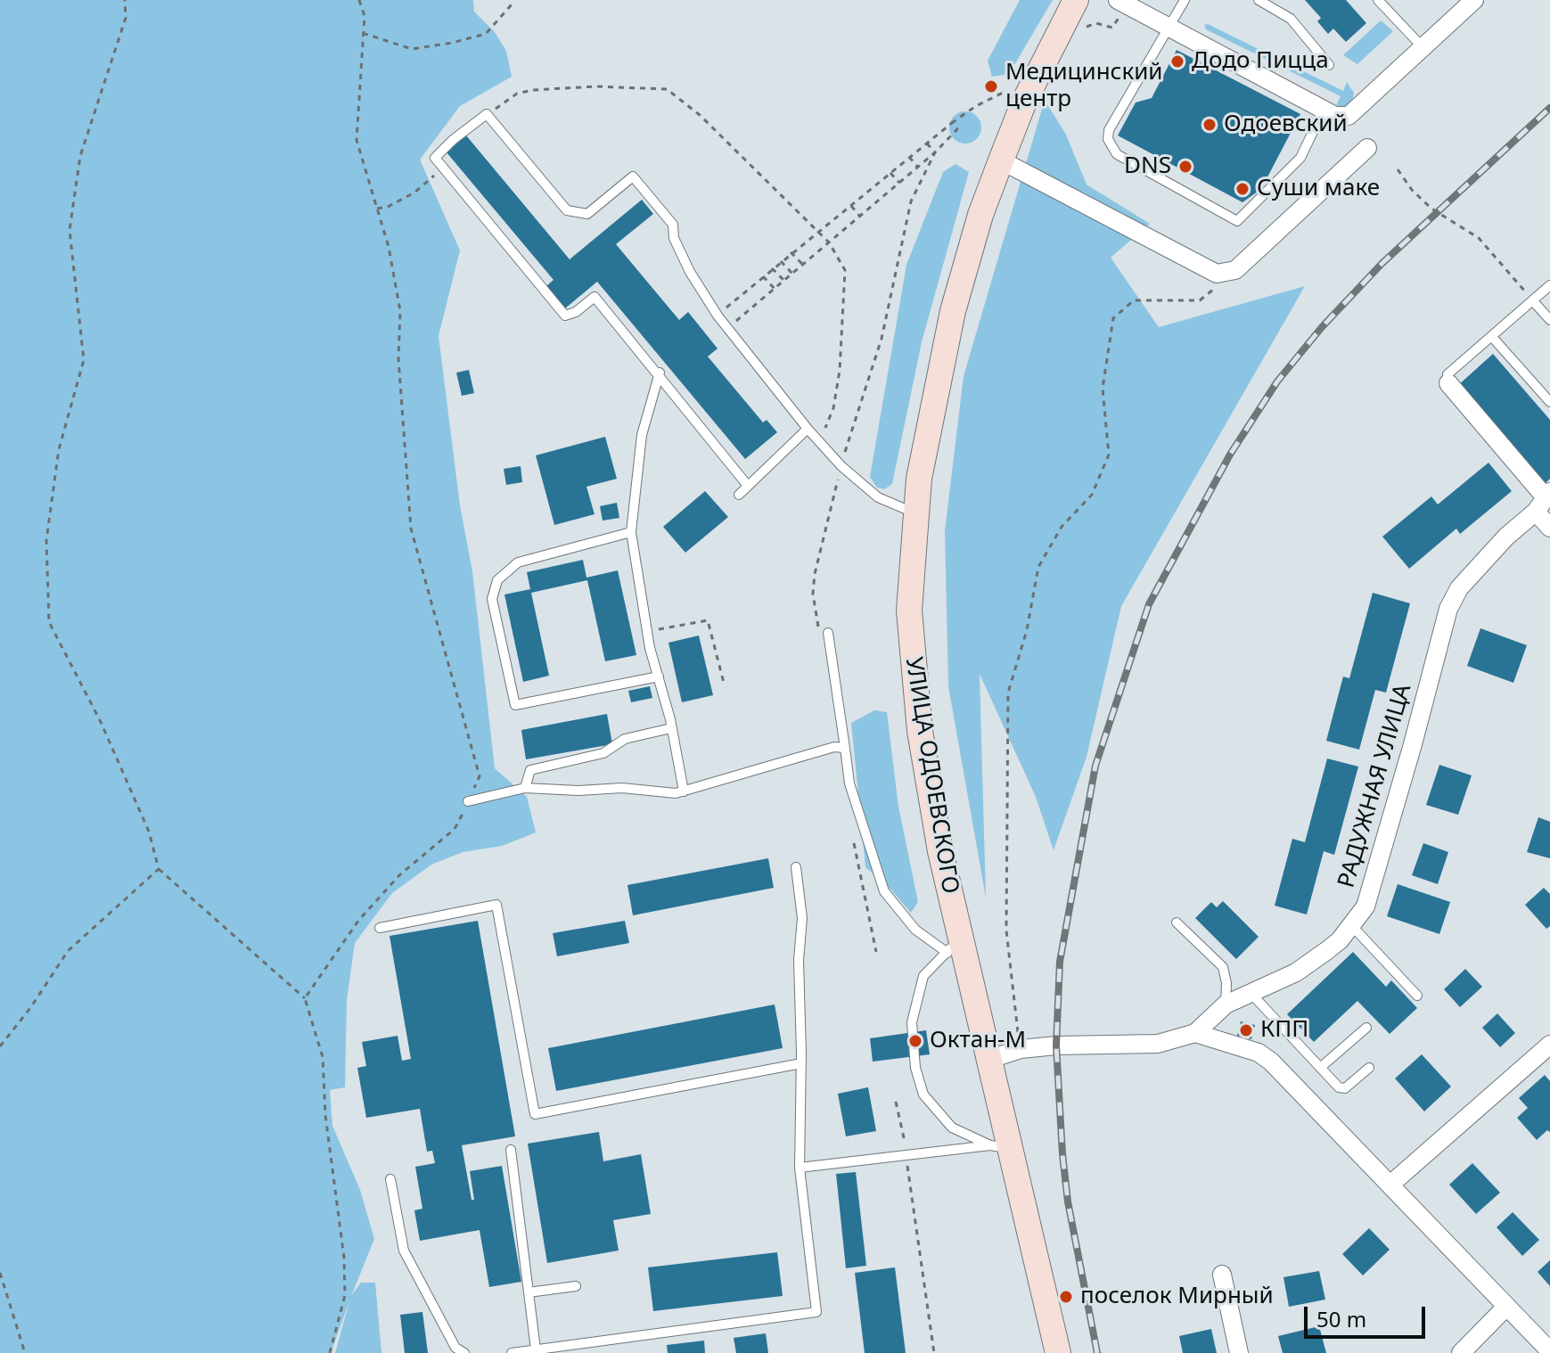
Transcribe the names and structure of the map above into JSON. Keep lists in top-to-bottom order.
{
  "streets": {
    "street": ["УЛИЦА ОДОЕВСКОГО", "РАДУЖНАЯ УЛИЦА"]
  },
  "places": [
    "Додо Пицца",
    "Медицинский центр",
    "Одоевский",
    "DNS",
    "Суши маке",
    "КПП",
    "Октан-М",
    "поселок Мирный"
  ],
  "scale_bar": "50 m"
}
